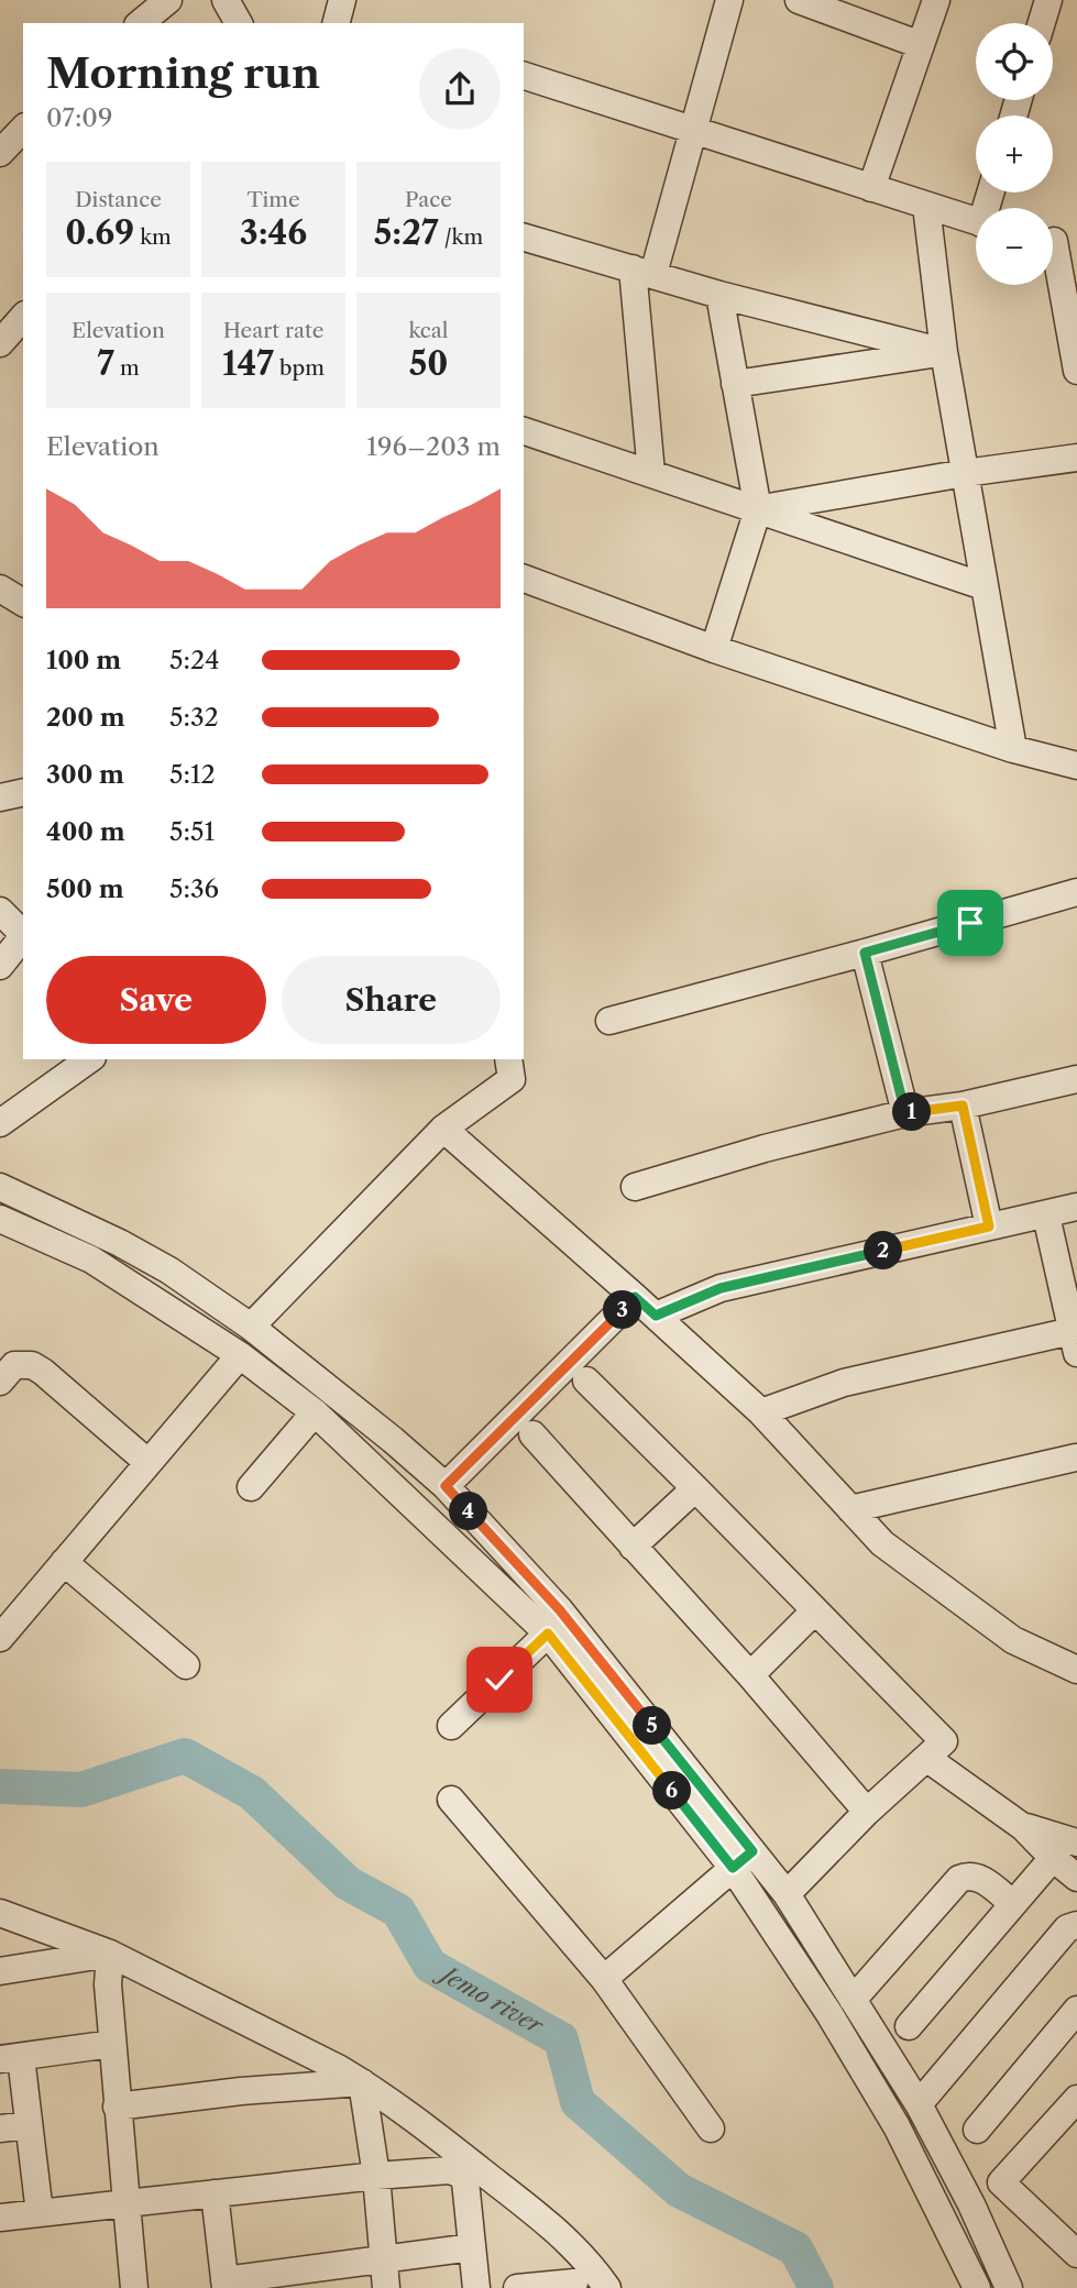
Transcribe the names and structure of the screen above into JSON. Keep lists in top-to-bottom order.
{
  "water": ["Jemo river"],
  "page": {
    "map_buttons": ["+", "−"],
    "heading": ["Morning run", "07:09"],
    "stats": [
      ["Distance", "0.69 km"],
      ["Time", "3:46"],
      ["Pace", "5:27 /km"],
      ["Elevation", "7 m"],
      ["Heart rate", "147 bpm"],
      ["kcal", "50"]
    ],
    "chart": ["Elevation", "196–203 m"],
    "list": [
      {
        "name": "100 m",
        "note": "5:24"
      },
      {
        "name": "200 m",
        "note": "5:32"
      },
      {
        "name": "300 m",
        "note": "5:12"
      },
      {
        "name": "400 m",
        "note": "5:51"
      },
      {
        "name": "500 m",
        "note": "5:36"
      }
    ],
    "buttons": ["Save", "Share"],
    "pins": [
      "1",
      "2",
      "3",
      "4",
      "5",
      "6"
    ]
  }
}
